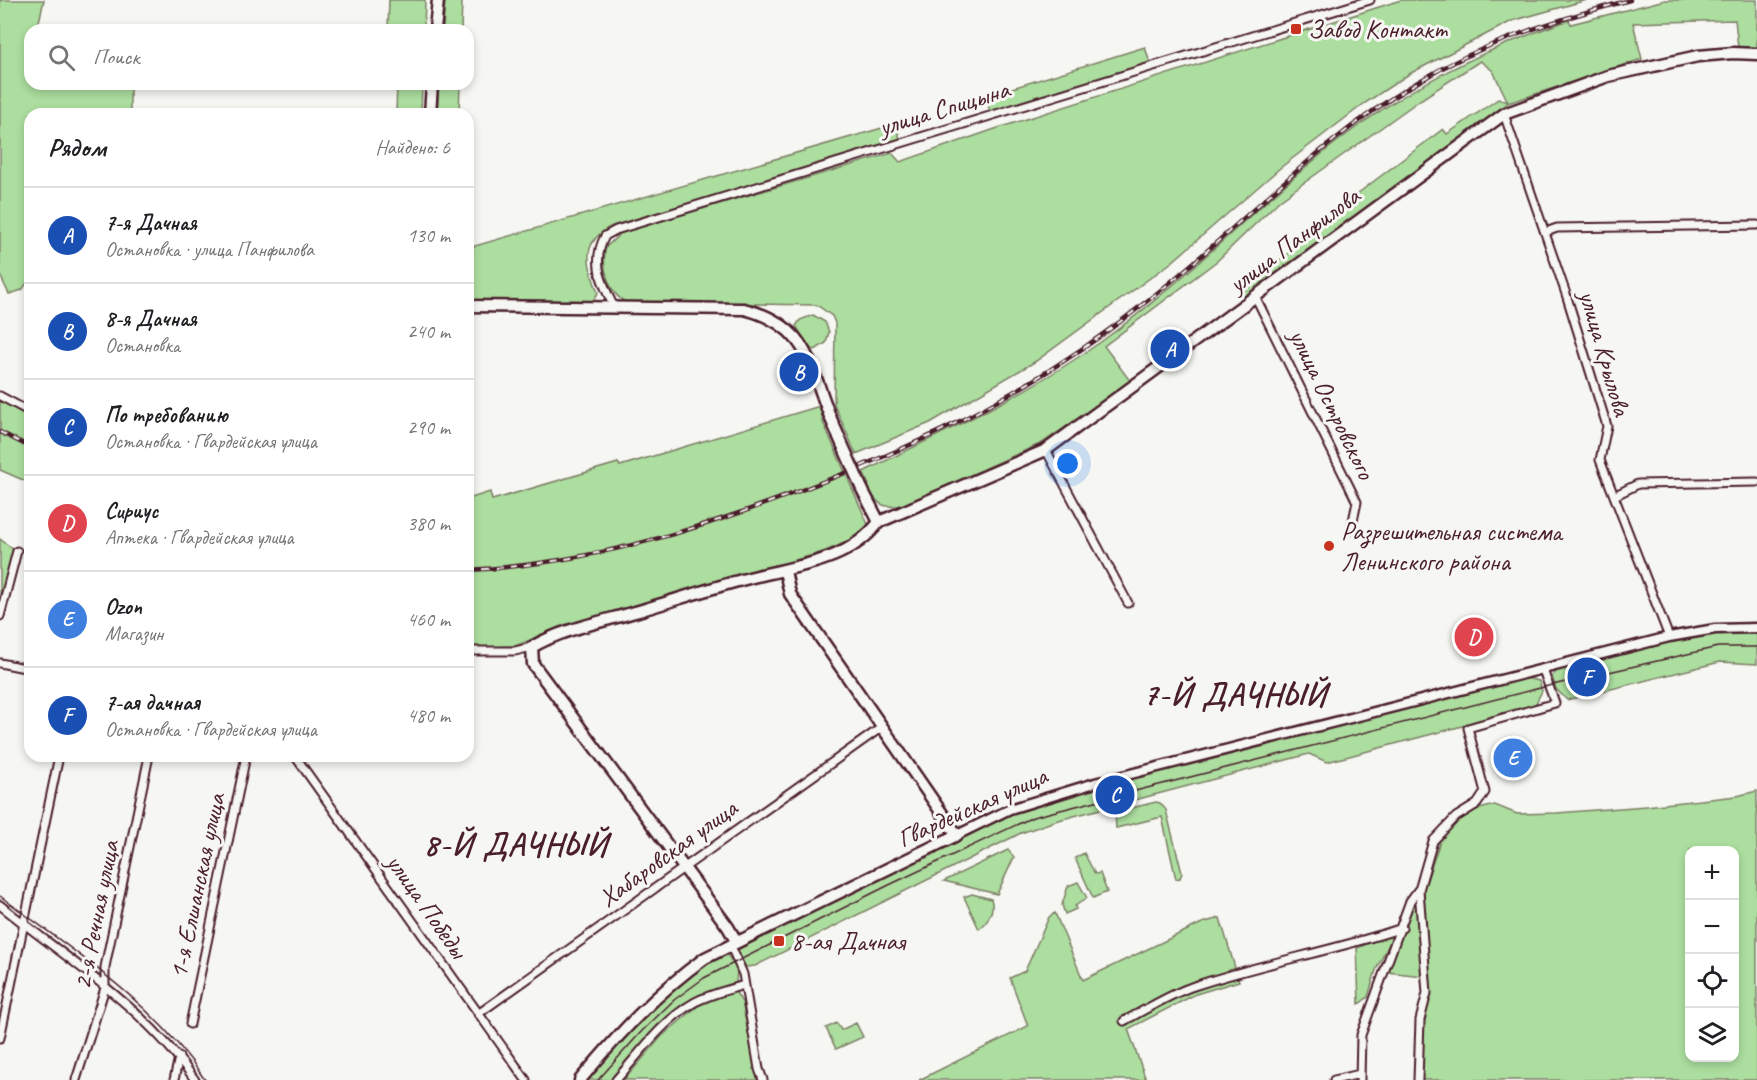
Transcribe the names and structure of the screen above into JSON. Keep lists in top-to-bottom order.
{
  "streets": {
    "main road": ["улица Панфилова", "Гвардейская улица"],
    "street": [
      "улица Спицына",
      "улица Крылова",
      "улица Островского",
      "Хабаровская улица",
      "1-я Елшанская улица",
      "улица Победы",
      "2-я Речная улица"
    ]
  },
  "crossings": [
    ["улица Панфилова", "улица Крылова"],
    ["улица Панфилова", "улица Островского"],
    ["улица Крылова", "Гвардейская улица"],
    ["Хабаровская улица", "улица Победы"]
  ],
  "districts": ["7-Й ДАЧНЫЙ", "8-Й ДАЧНЫЙ"],
  "places": {
    "transit": ["Завод Контакт", "8-ая Дачная"],
    "other": ["Разрешительная система Ленинского района"]
  },
  "page": {
    "search": "Поиск",
    "heading": ["Рядом", "Найдено: 6"],
    "list": [
      {
        "mark": "A",
        "name": "7-я Дачная",
        "note": "Остановка · улица Панфилова",
        "value": "130 m"
      },
      {
        "mark": "B",
        "name": "8-я Дачная",
        "note": "Остановка",
        "value": "240 m"
      },
      {
        "mark": "C",
        "name": "По требованию",
        "note": "Остановка · Гвардейская улица",
        "value": "290 m"
      },
      {
        "mark": "D",
        "name": "Сириус",
        "note": "Аптека · Гвардейская улица",
        "value": "380 m"
      },
      {
        "mark": "E",
        "name": "Ozon",
        "note": "Магазин",
        "value": "460 m"
      },
      {
        "mark": "F",
        "name": "7-ая дачная",
        "note": "Остановка · Гвардейская улица",
        "value": "480 m"
      }
    ],
    "pins": [
      "A",
      "B",
      "D",
      "F",
      "E",
      "C"
    ],
    "map_buttons": ["+", "−"]
  }
}
